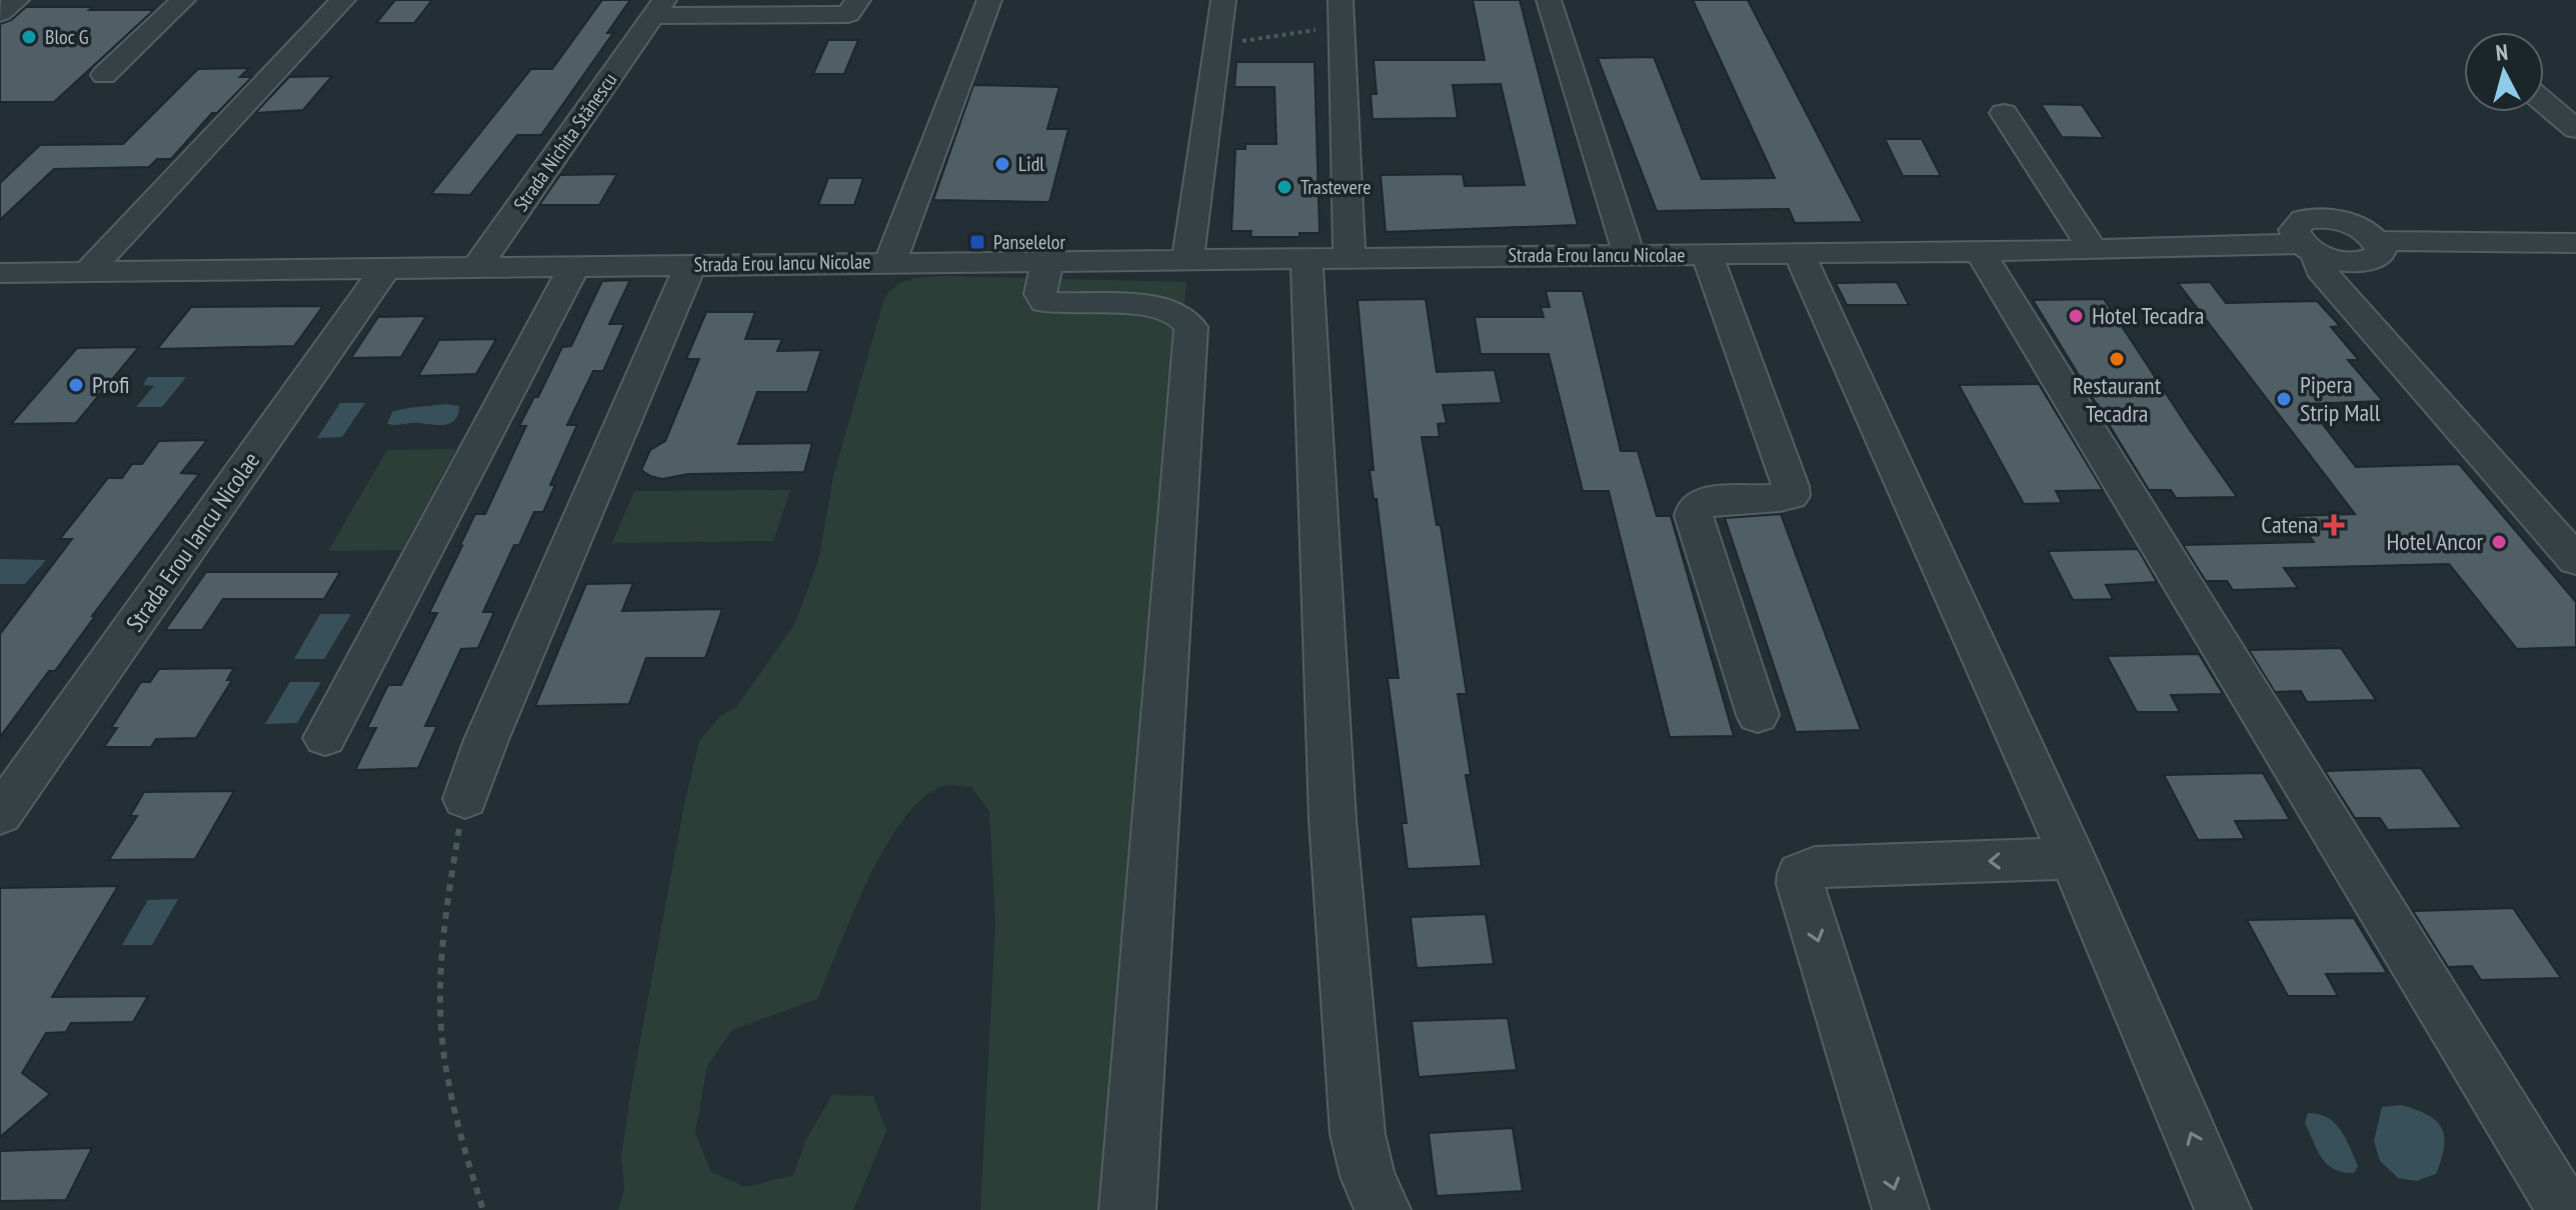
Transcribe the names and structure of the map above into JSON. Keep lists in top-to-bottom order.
{
  "streets": {
    "street": ["Strada Nichita Stănescu", "Strada Erou Iancu Nicolae"]
  },
  "crossings": [
    ["Strada Nichita Stănescu", "Strada Erou Iancu Nicolae"]
  ],
  "places": {
    "other": [
      "Bloc G",
      "Lidl",
      "Trastevere",
      "Hotel Tecadra",
      "Restaurant Tecadra",
      "Profi",
      "Pipera Strip Mall",
      "Hotel Ancor"
    ],
    "transit": ["Panselelor"],
    "health": ["Catena"]
  },
  "north": "top"
}
